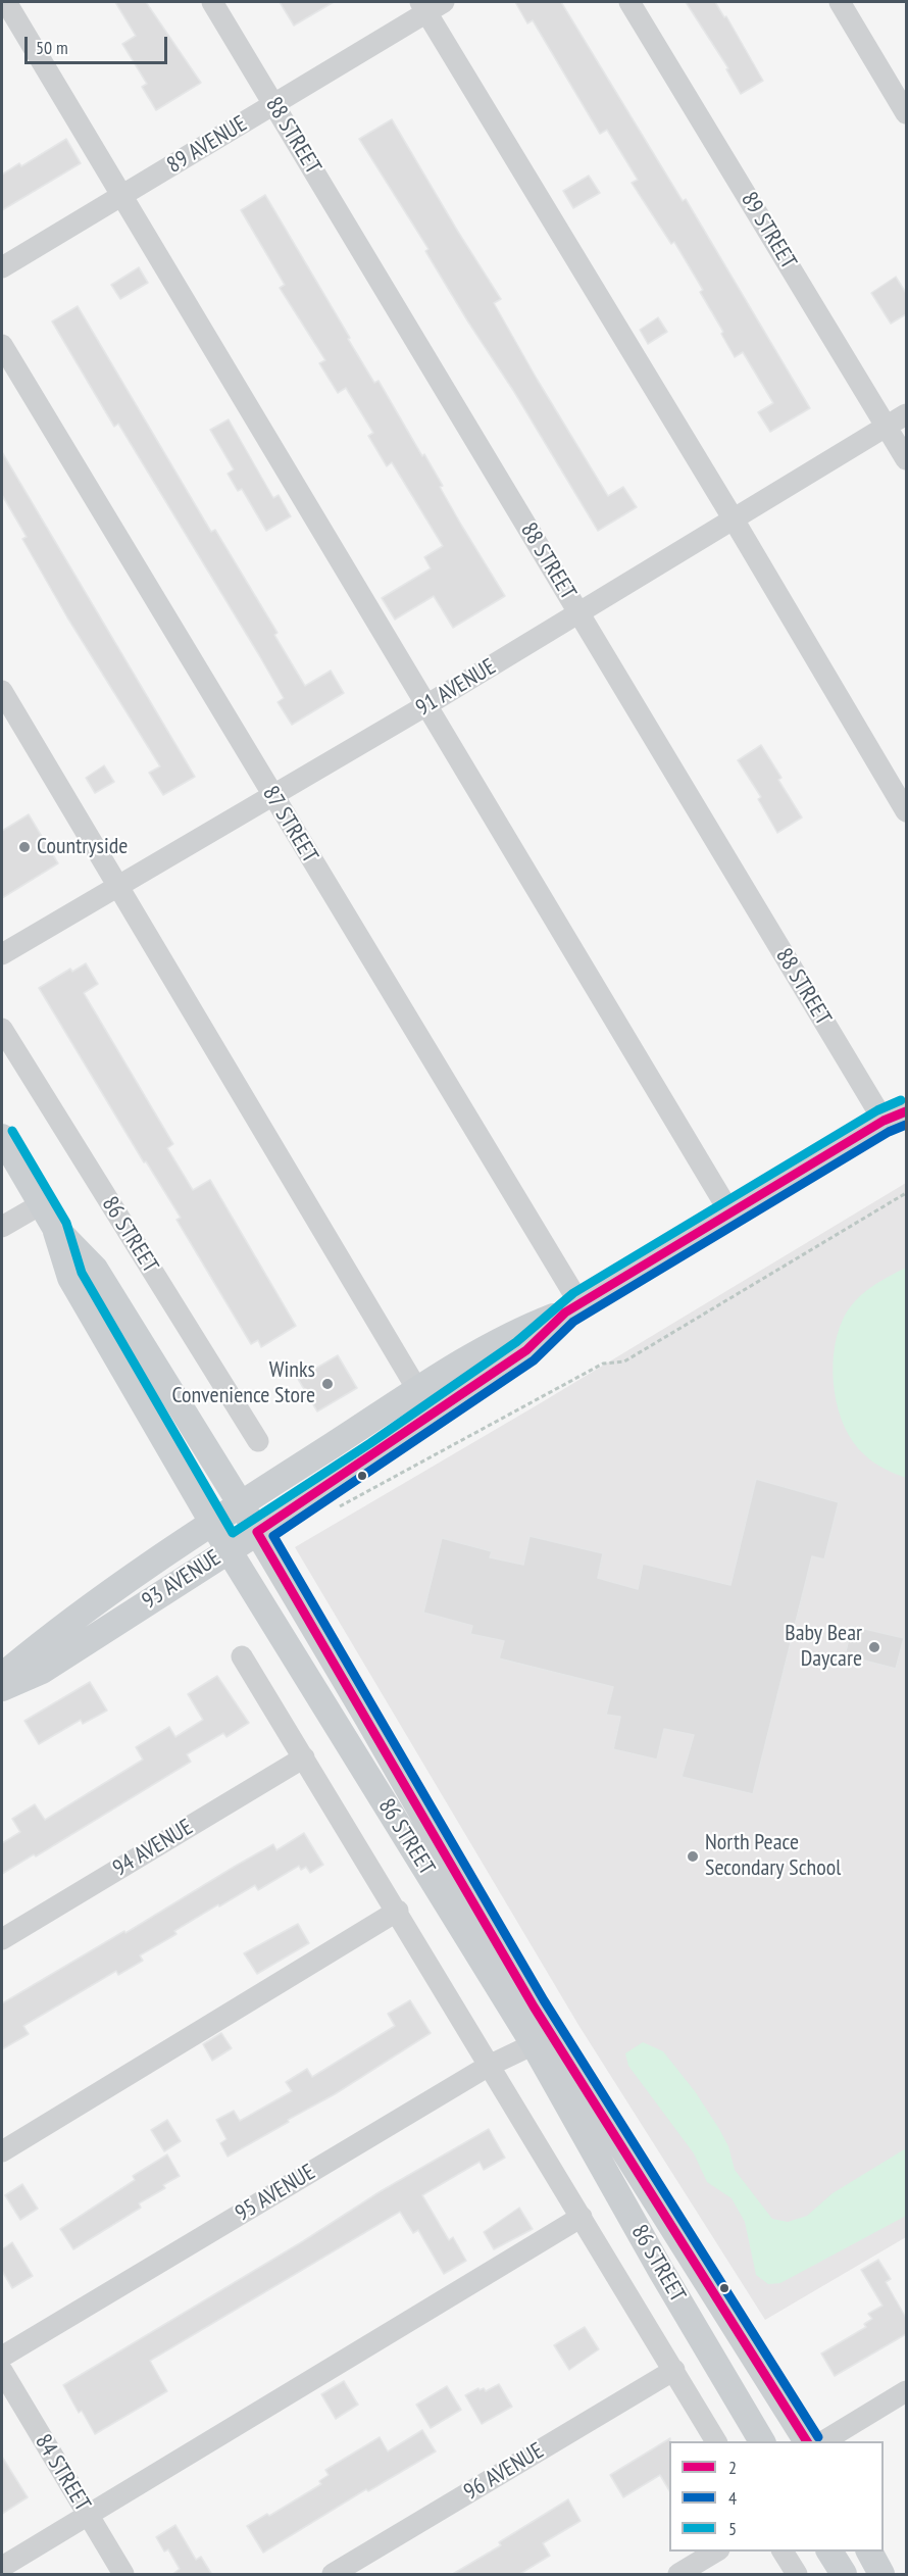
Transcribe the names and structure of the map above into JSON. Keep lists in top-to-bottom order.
{
  "streets": {
    "main road": ["86 STREET", "93 AVENUE"],
    "street": [
      "88 STREET",
      "89 AVENUE",
      "89 STREET",
      "91 AVENUE",
      "87 STREET",
      "94 AVENUE",
      "95 AVENUE",
      "96 AVENUE",
      "84 STREET"
    ]
  },
  "crossings": [
    ["88 STREET", "89 AVENUE"],
    ["88 STREET", "91 AVENUE"],
    ["88 STREET", "93 AVENUE"],
    ["89 STREET", "91 AVENUE"],
    ["91 AVENUE", "87 STREET"],
    ["87 STREET", "93 AVENUE"],
    ["86 STREET", "93 AVENUE"],
    ["86 STREET", "94 AVENUE"],
    ["86 STREET", "95 AVENUE"],
    ["86 STREET", "96 AVENUE"]
  ],
  "places": [
    "Countryside",
    "Winks Convenience Store",
    "Baby Bear Daycare",
    "North Peace Secondary School"
  ],
  "lines": ["transit line 5", "transit line 2", "transit line 4"],
  "legend": ["2", "4", "5"],
  "scale_bar": "50 m"
}
